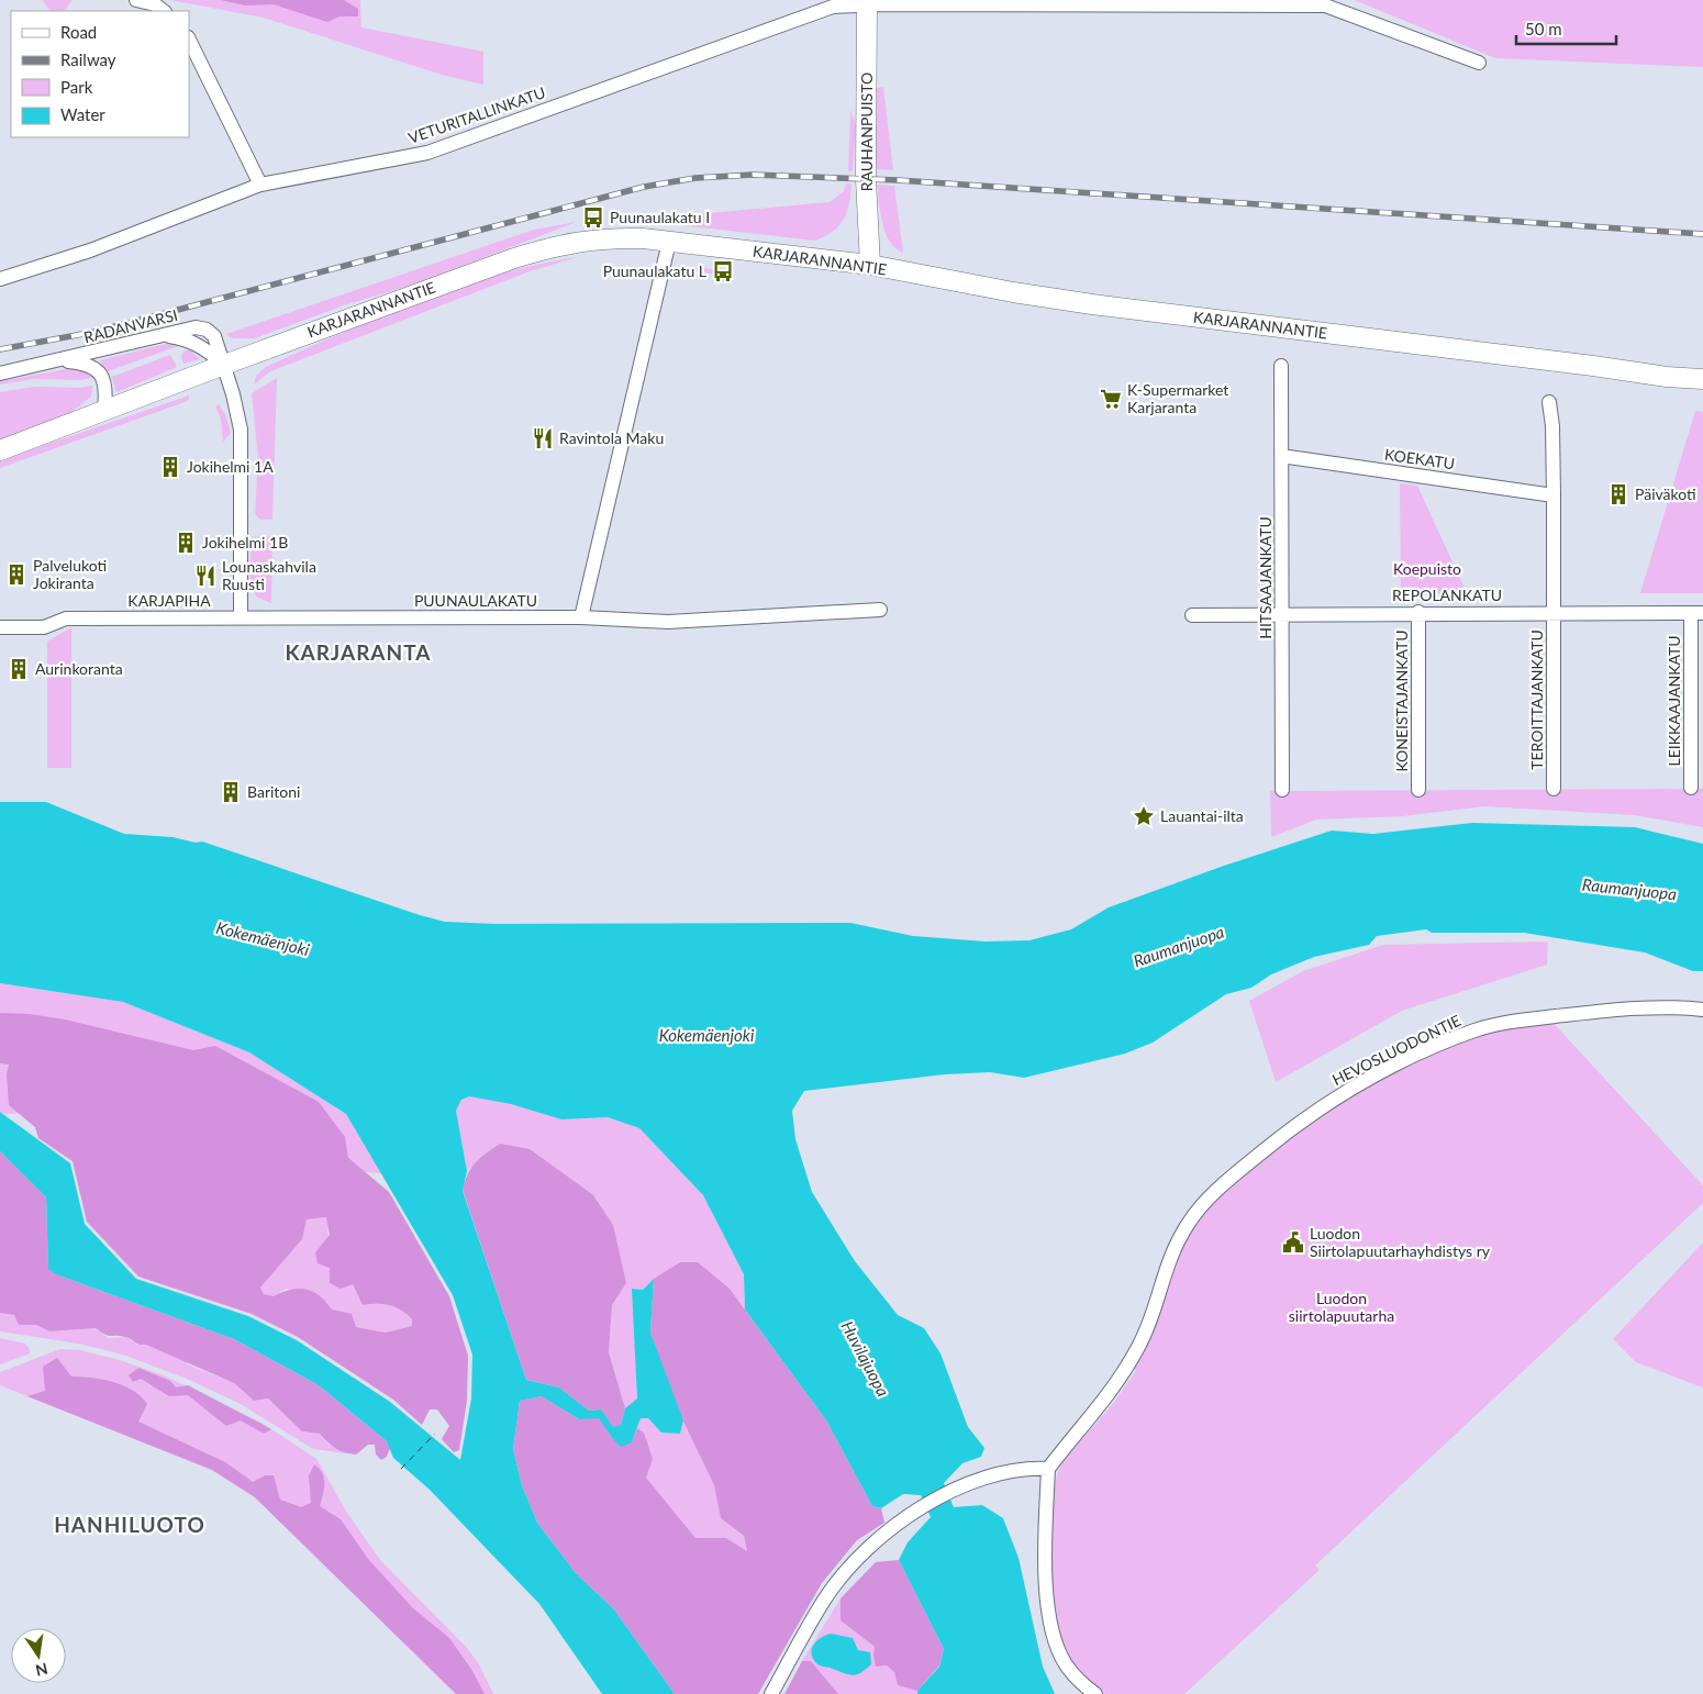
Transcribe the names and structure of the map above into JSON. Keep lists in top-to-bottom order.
{
  "streets": {
    "main road": ["RAUHANPUISTO", "KARJARANNANTIE"],
    "street": [
      "VETURITALLINKATU",
      "RADANVARSI",
      "KOEKATU",
      "HITSAAJANKATU",
      "REPOLANKATU",
      "KARJAPIHA",
      "PUUNAULAKATU",
      "TEROITTAJANKATU",
      "KONEISTAJANKATU",
      "LEIKKAAJANKATU",
      "HEVOSLUODONTIE"
    ]
  },
  "crossings": [
    ["VETURITALLINKATU", "RAUHANPUISTO"],
    ["RAUHANPUISTO", "KARJARANNANTIE"],
    ["KARJARANNANTIE", "RADANVARSI"],
    ["KOEKATU", "HITSAAJANKATU"],
    ["HITSAAJANKATU", "REPOLANKATU"],
    ["REPOLANKATU", "TEROITTAJANKATU"],
    ["REPOLANKATU", "KONEISTAJANKATU"],
    ["REPOLANKATU", "LEIKKAAJANKATU"],
    ["KARJAPIHA", "PUUNAULAKATU"]
  ],
  "districts": ["KARJARANTA", "HANHILUOTO"],
  "water": ["Raumanjuopa", "Kokemäenjoki", "Huvilajuopa"],
  "parks": ["Koepuisto", "Luodon siirtolapuutarha"],
  "places": {
    "bus stop": ["Puunaulakatu I", "Puunaulakatu L"],
    "supermarket": ["K-Supermarket Karjaranta"],
    "restaurant": ["Ravintola Maku", "Lounaskahvila Ruusti"],
    "building": [
      "Jokihelmi 1A",
      "Päiväkoti",
      "Jokihelmi 1B",
      "Palvelukoti Jokiranta",
      "Aurinkoranta",
      "Baritoni"
    ],
    "place": ["Lauantai-ilta"],
    "public building": ["Luodon Siirtolapuutarhayhdistys ry"]
  },
  "legend": [
    "Road",
    "Railway",
    "Park",
    "Water"
  ],
  "scale_bar": "50 m",
  "north": "bottom"
}
